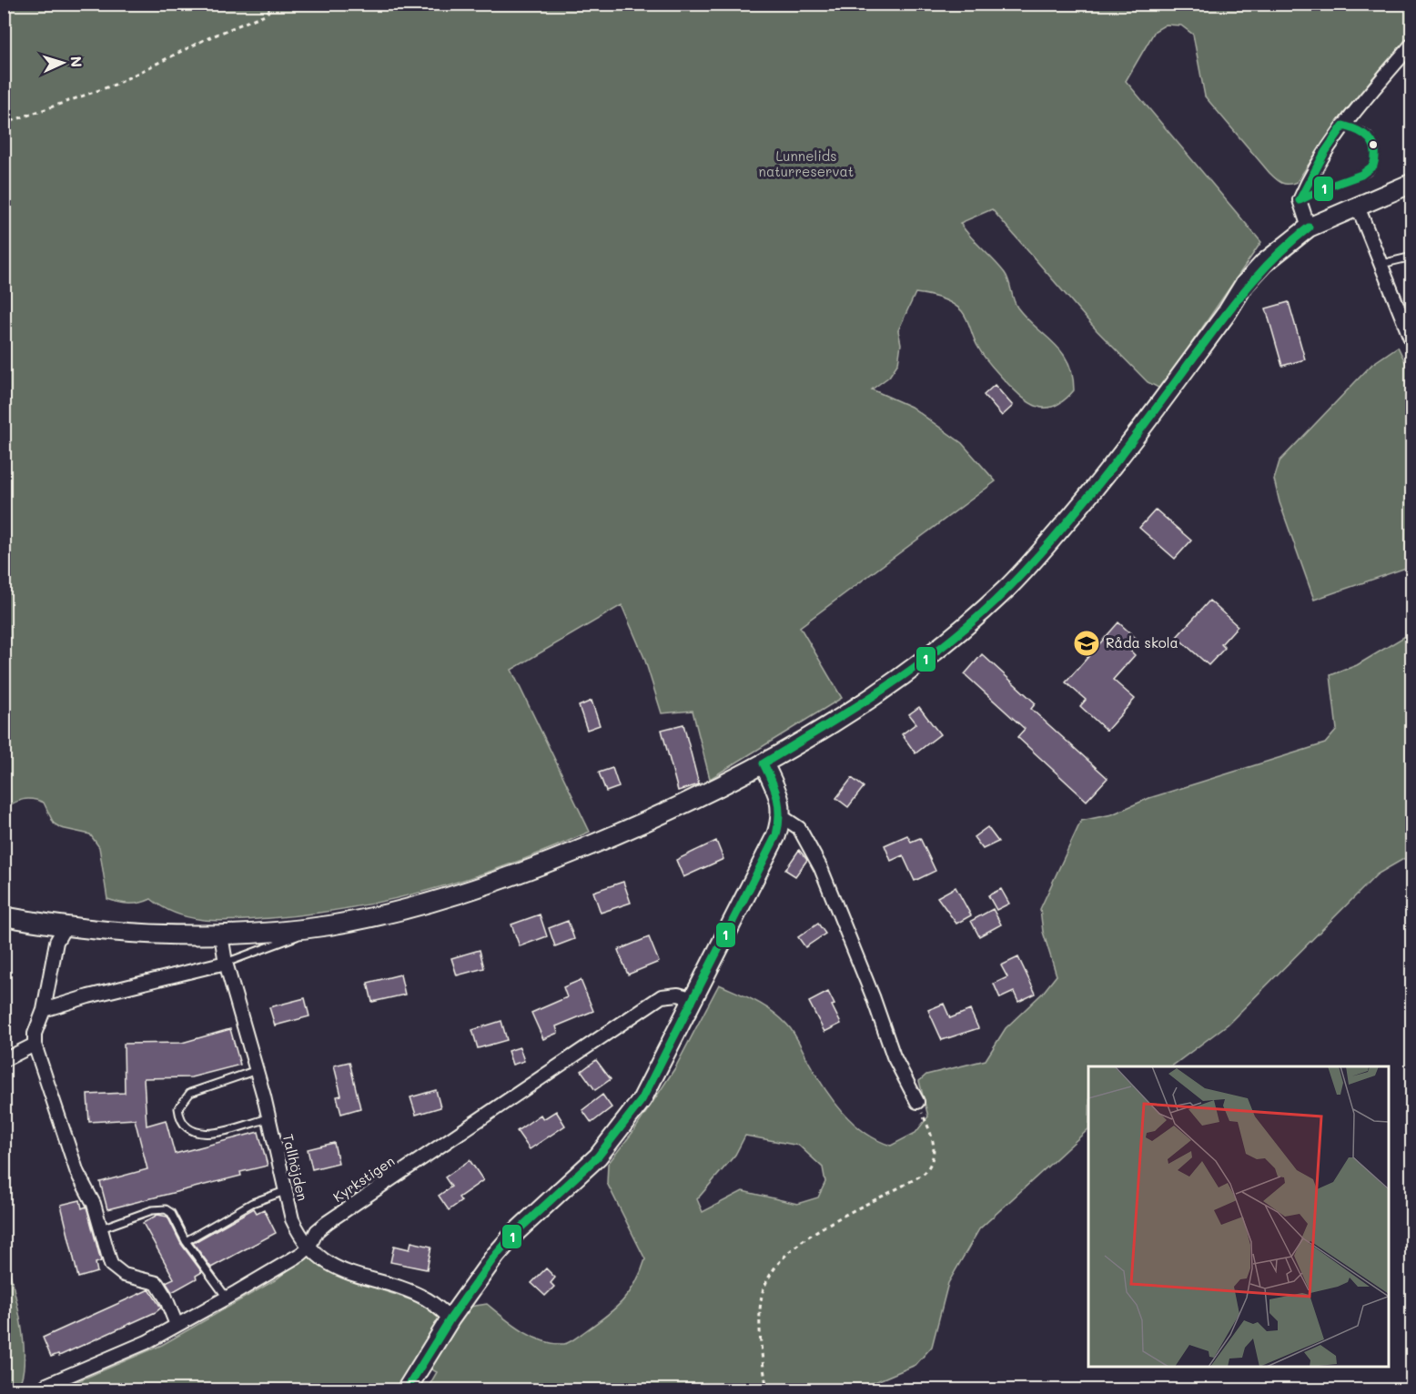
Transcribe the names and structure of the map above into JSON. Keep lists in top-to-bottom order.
{
  "streets": {
    "street": ["Tallhöjden", "Kyrkstigen"]
  },
  "crossings": [
    ["Tallhöjden", "Kyrkstigen"]
  ],
  "parks": ["Lunnelids naturreservat"],
  "places": {
    "school or university": ["Råda skola"]
  },
  "lines": ["transit line 1"],
  "north": "right"
}
